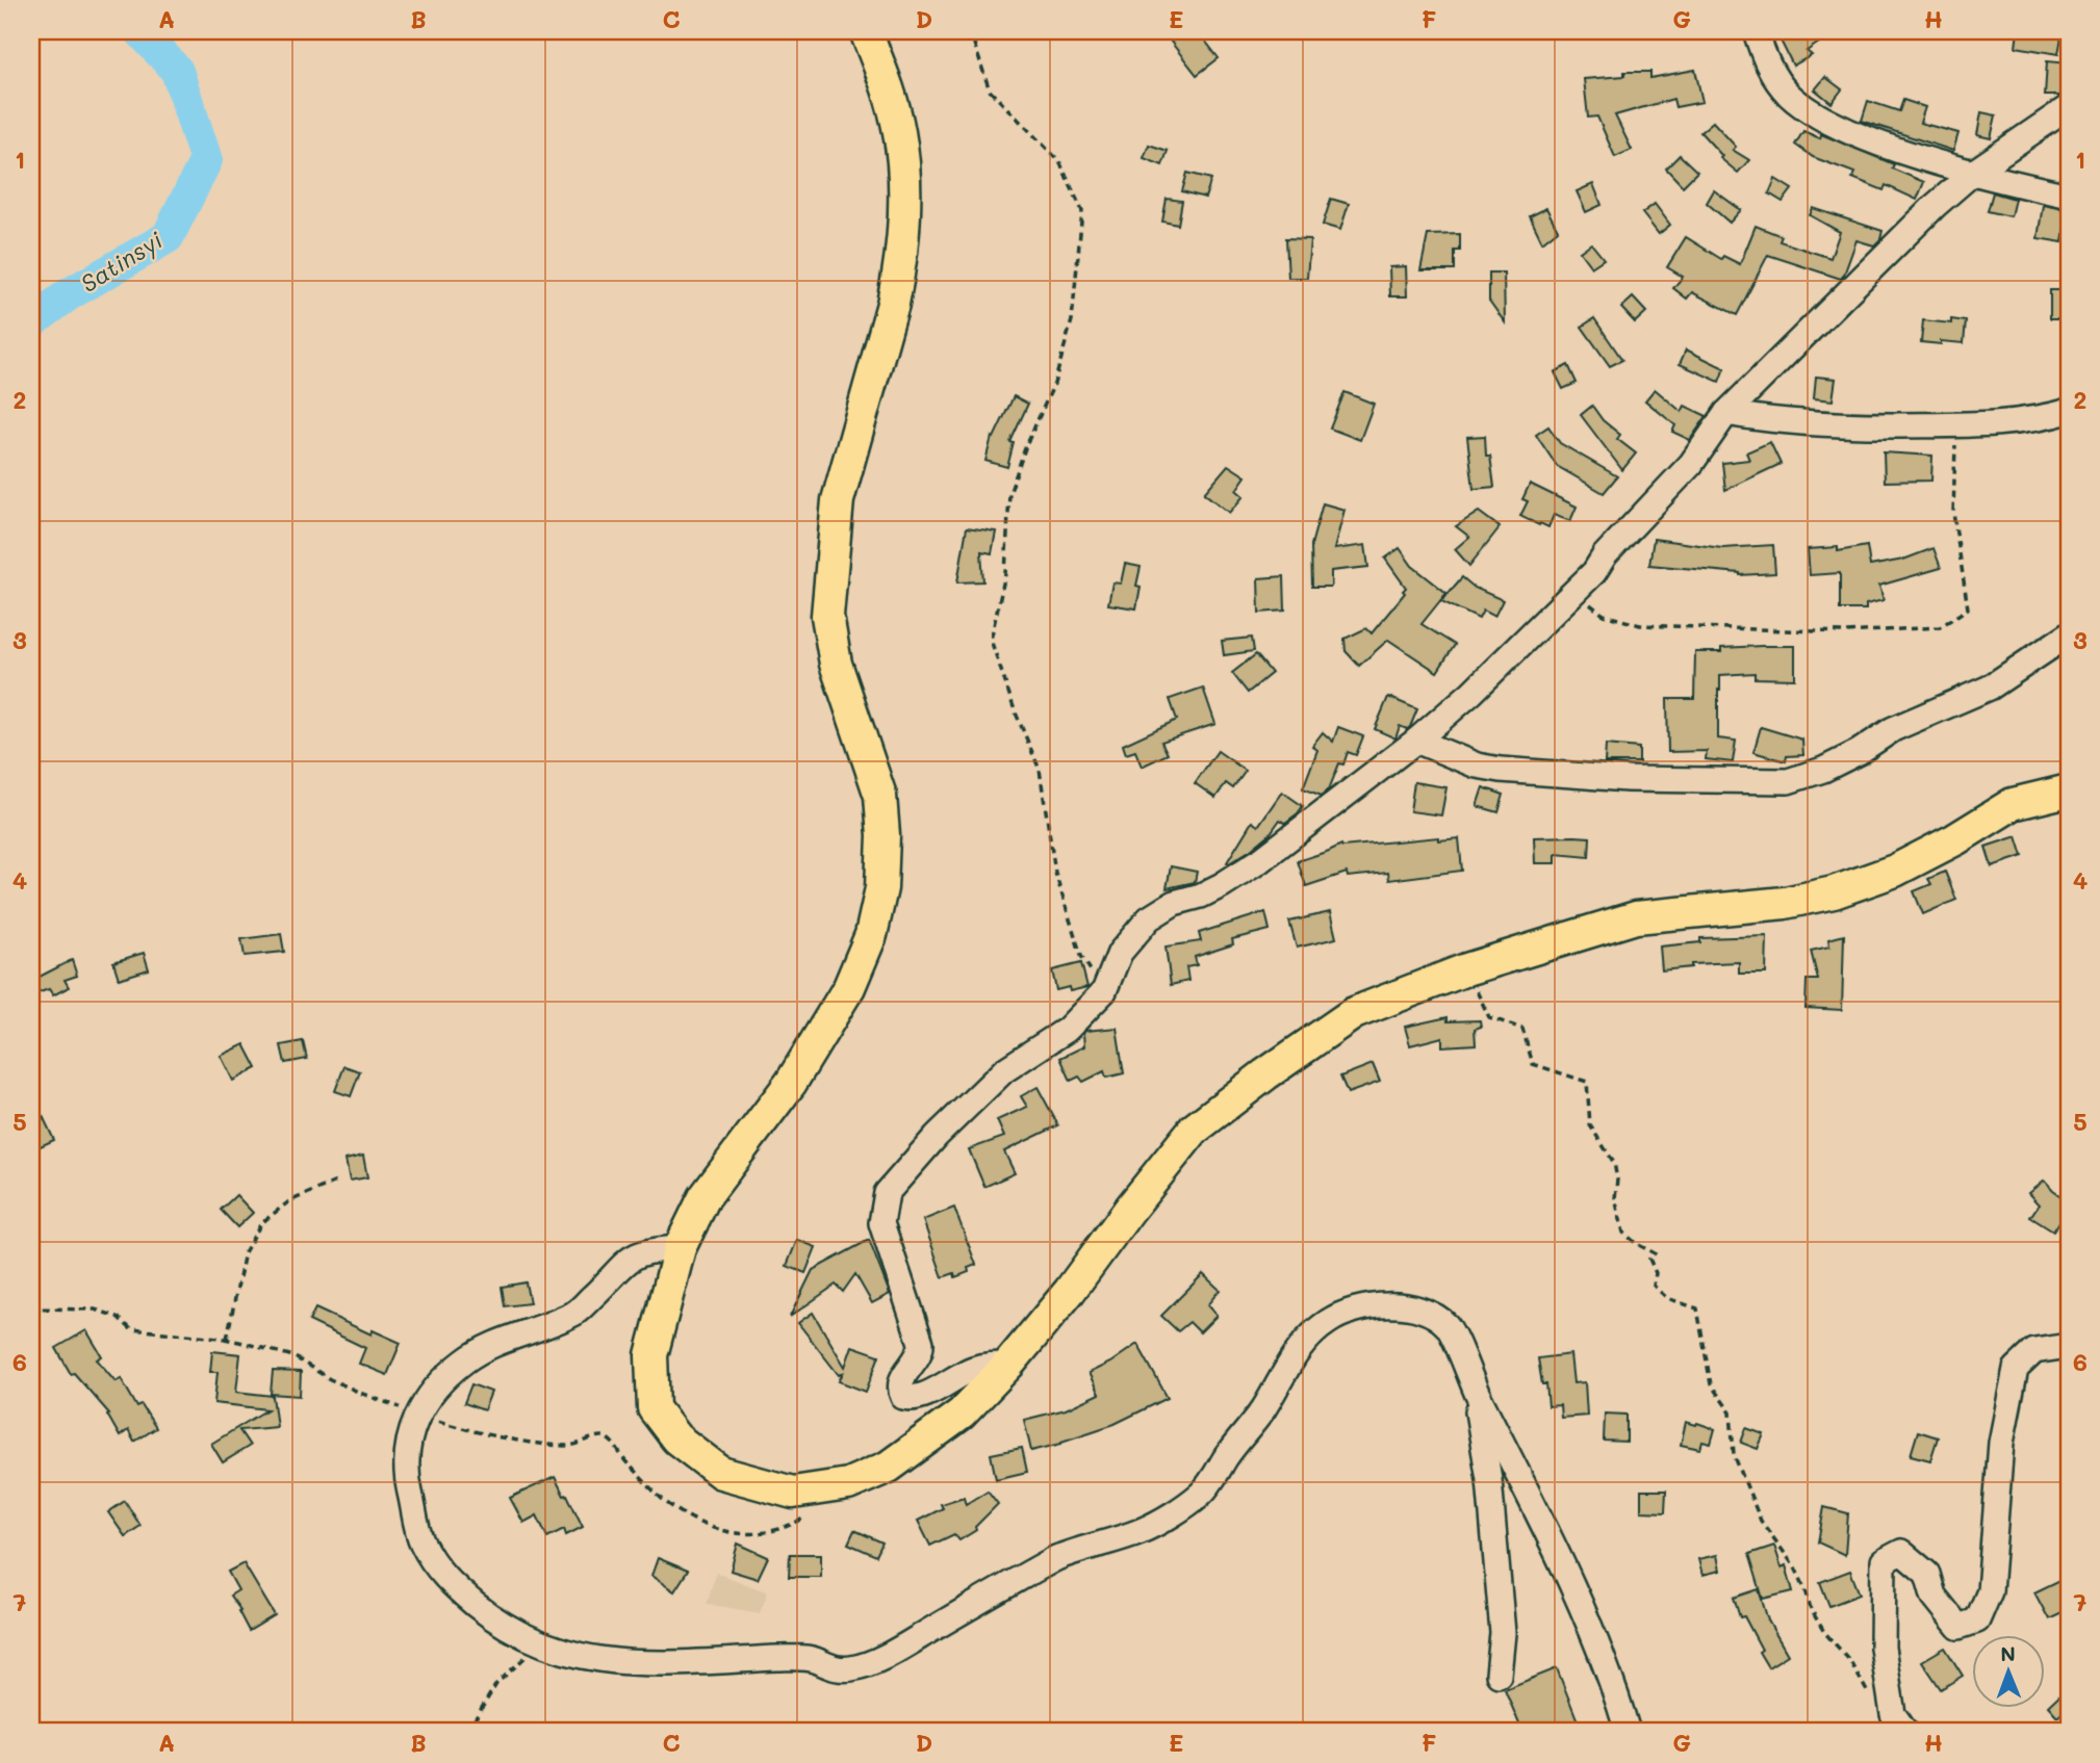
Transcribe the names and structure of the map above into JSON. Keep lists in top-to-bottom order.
{
  "water": ["Satinsyi"],
  "north": "top",
  "grid": {
    "columns": [
      "A",
      "B",
      "C",
      "D",
      "E",
      "F",
      "G",
      "H"
    ],
    "rows": [
      "1",
      "2",
      "3",
      "4",
      "5",
      "6",
      "7"
    ]
  }
}
